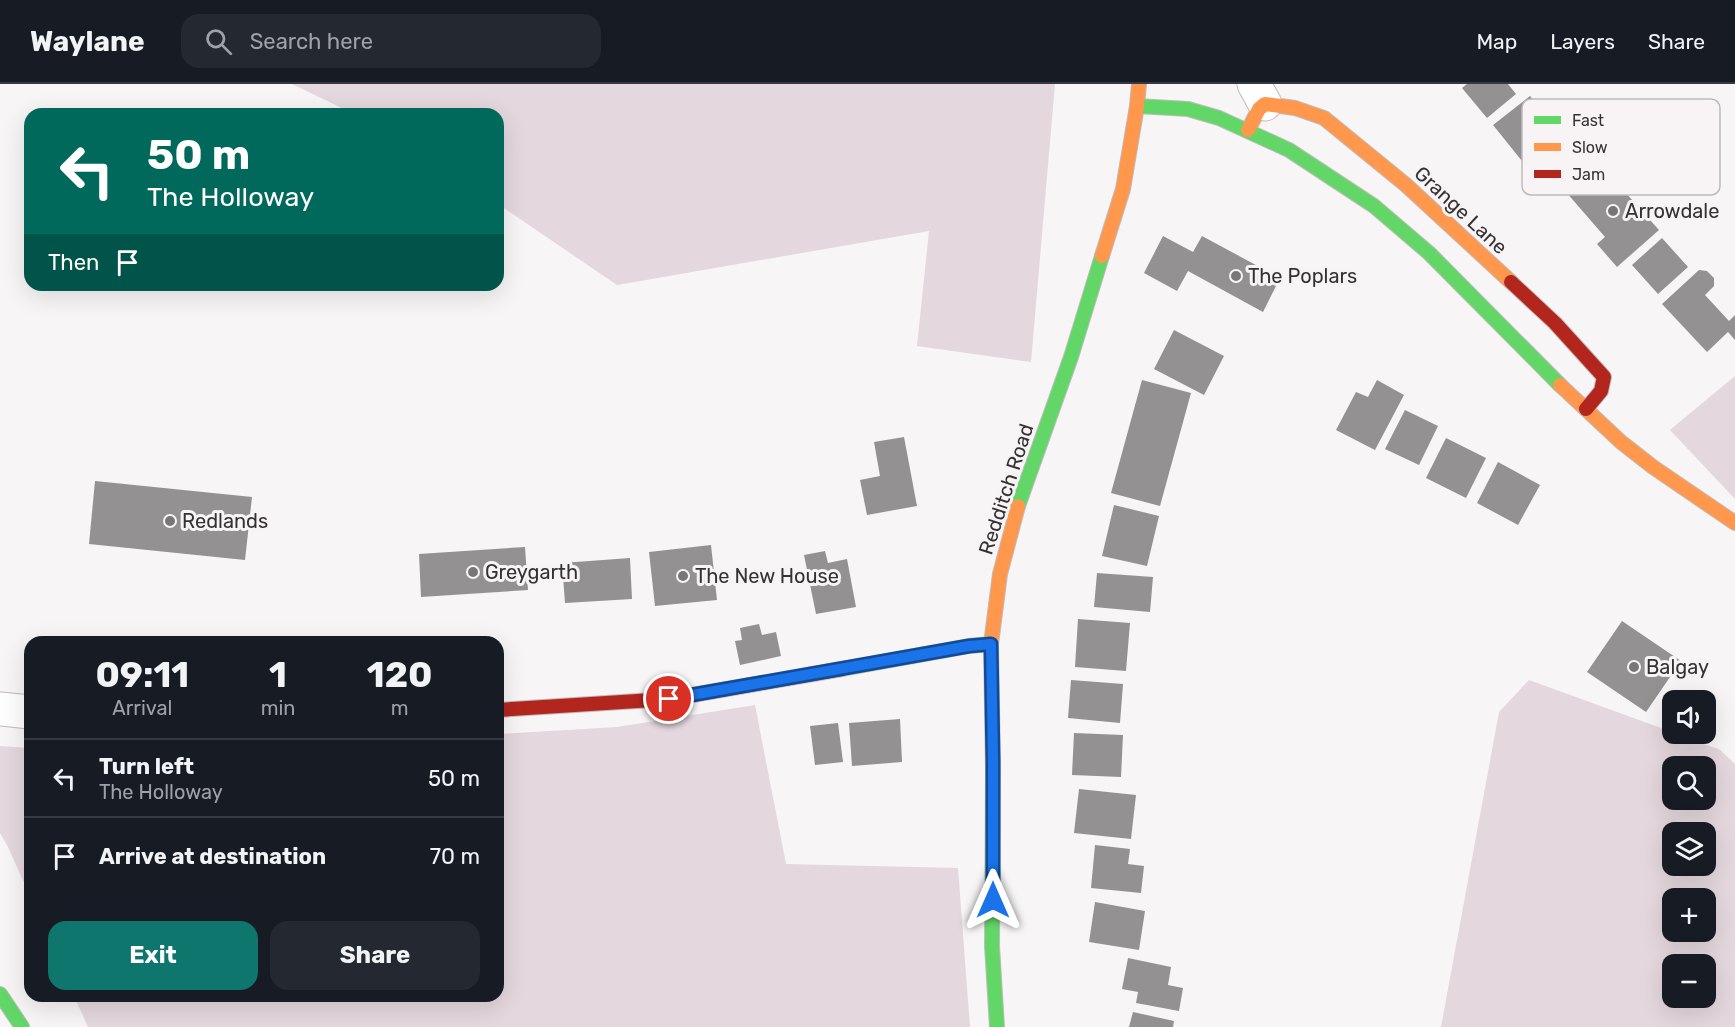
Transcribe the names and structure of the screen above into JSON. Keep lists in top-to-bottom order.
{
  "streets": {
    "main road": ["Grange Lane", "Redditch Road"]
  },
  "crossings": [
    ["Grange Lane", "Redditch Road"]
  ],
  "places": [
    "Arrowdale",
    "The Poplars",
    "Redlands",
    "Greygarth",
    "The New House",
    "Balgay"
  ],
  "legend": ["Fast", "Slow", "Jam"],
  "page": {
    "header": "Waylane",
    "search": "Search here",
    "nav": ["Map", "Layers", "Share"],
    "turn": ["50 m", "The Holloway"],
    "then": "Then",
    "eta": [
      "09:11",
      "Arrival",
      "1",
      "min",
      "120",
      "m"
    ],
    "map_buttons": ["+", "−"],
    "list": [
      {
        "name": "Turn left",
        "note": "The Holloway",
        "value": "50 m"
      },
      {
        "name": "Arrive at destination",
        "value": "70 m"
      }
    ],
    "buttons": ["Exit", "Share"]
  }
}
